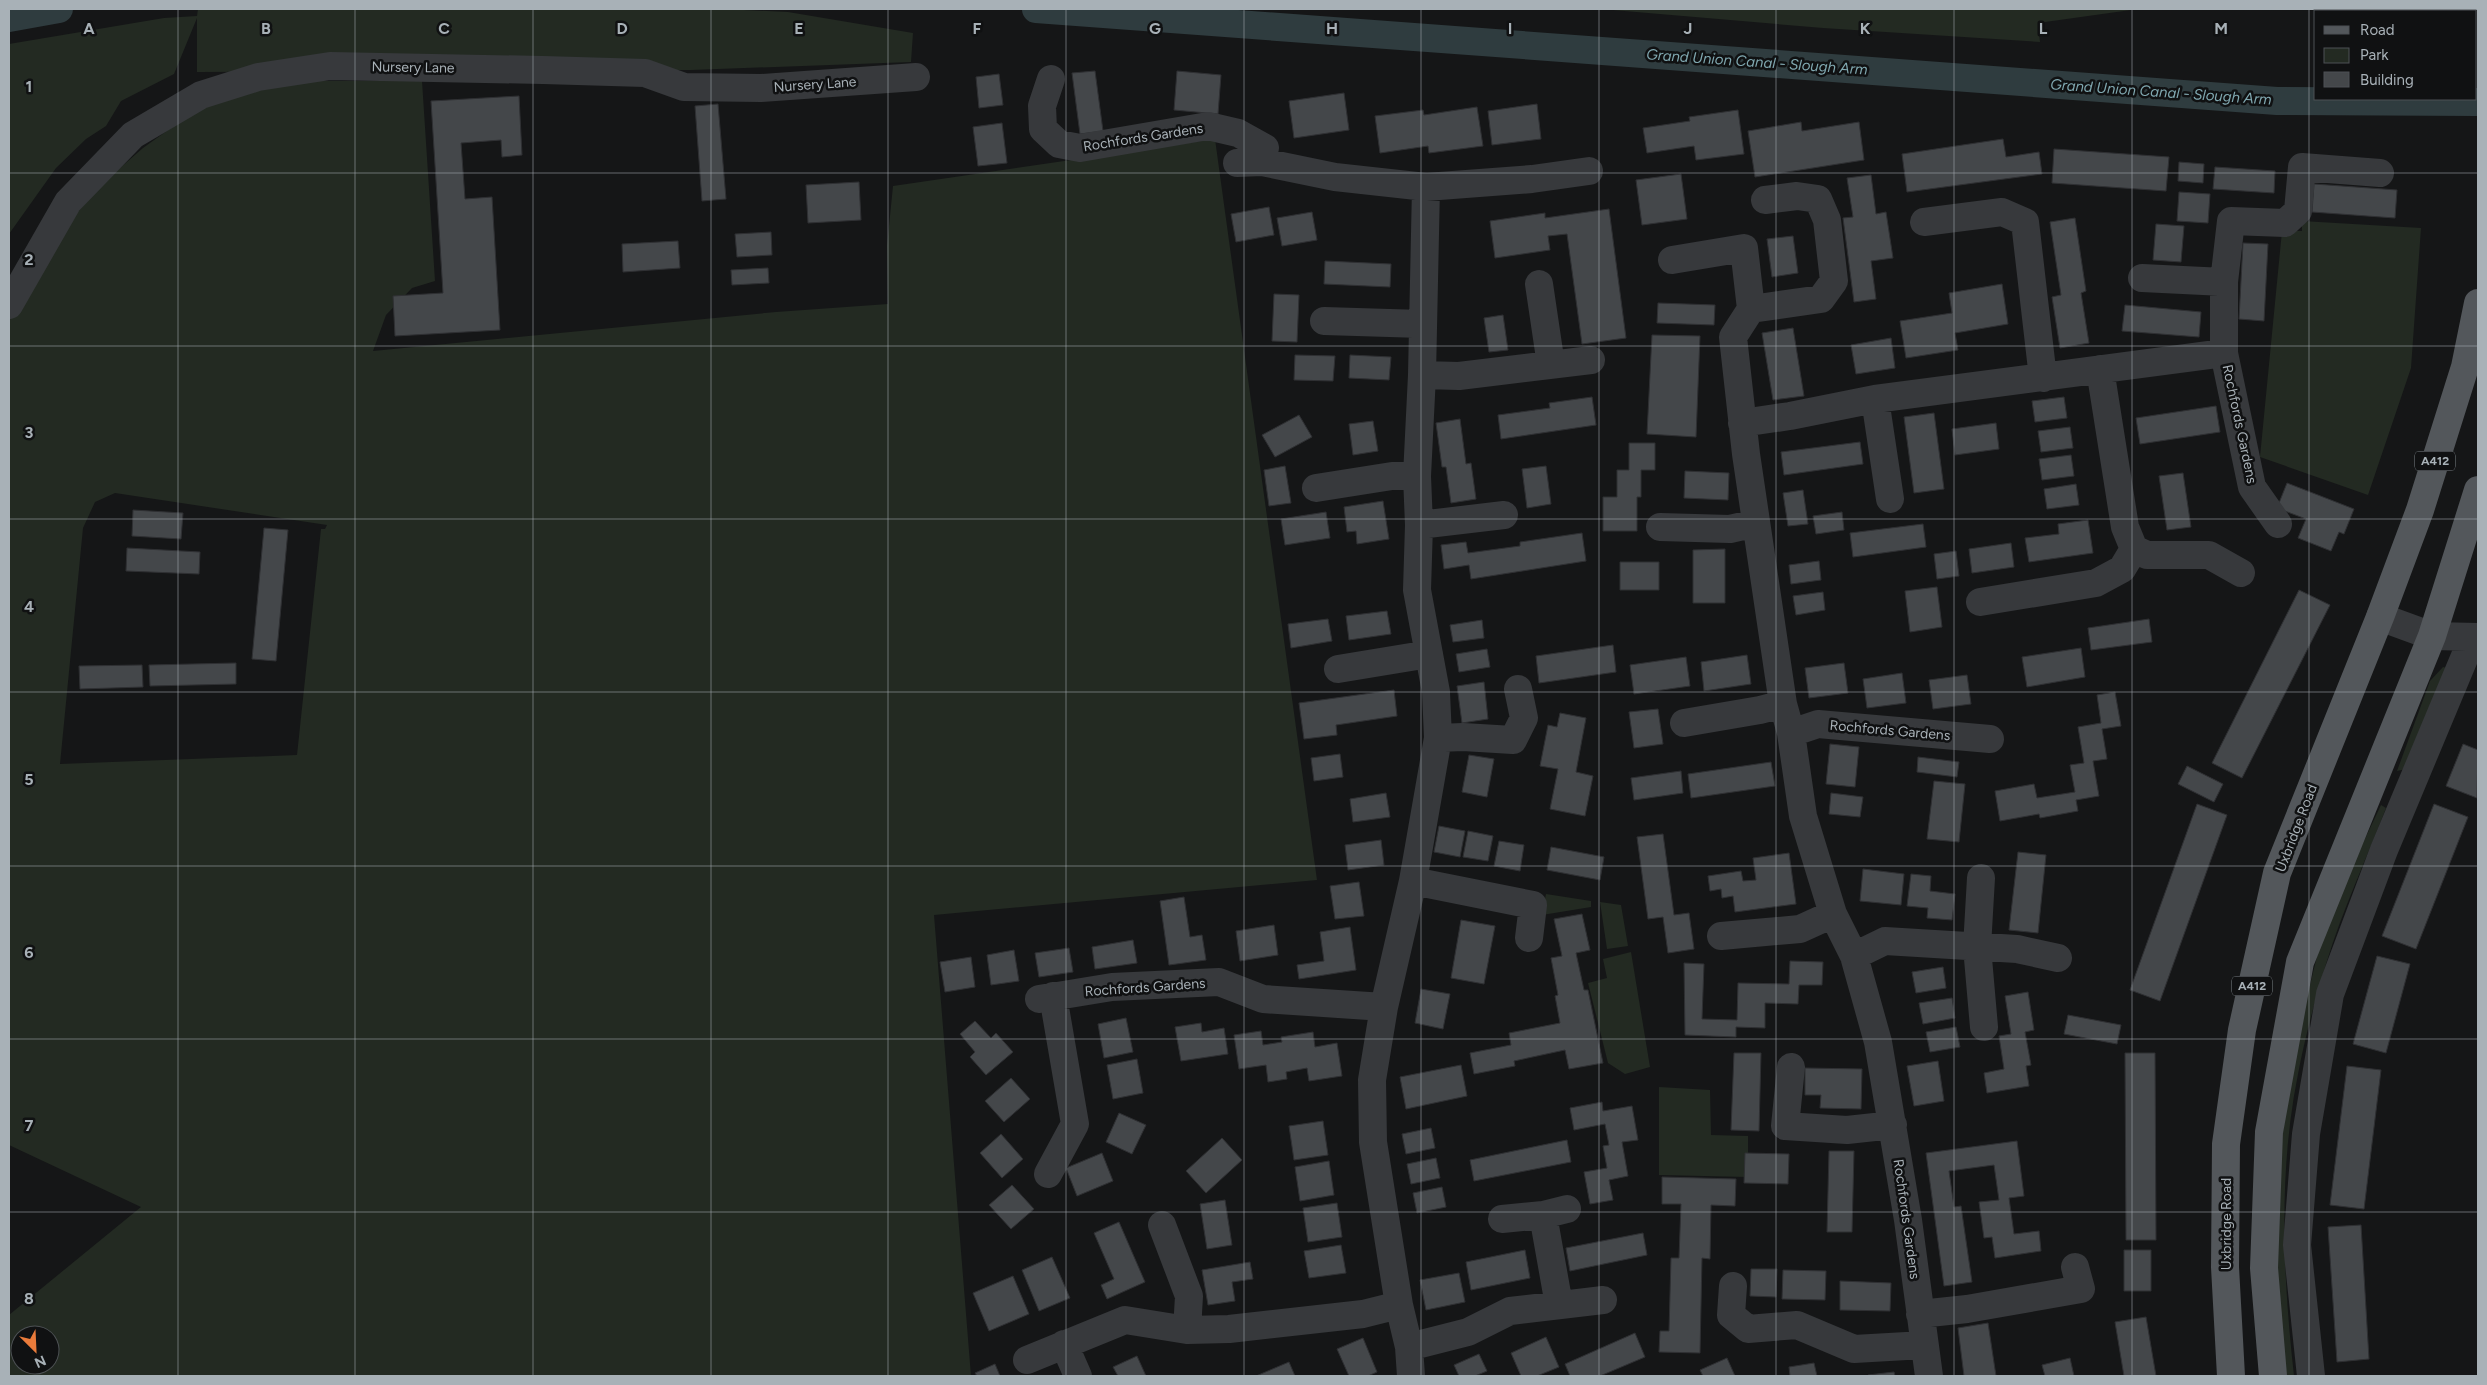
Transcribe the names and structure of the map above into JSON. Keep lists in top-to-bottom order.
{
  "streets": {
    "main road": ["A412", "Uxbridge Road"],
    "street": ["Nursery Lane", "Rochfords Gardens"]
  },
  "water": ["Grand Union Canal - Slough Arm"],
  "legend": ["Road", "Park", "Building"],
  "north": "bottom right",
  "grid": {
    "columns": [
      "A",
      "B",
      "C",
      "D",
      "E",
      "F",
      "G",
      "H",
      "I",
      "J",
      "K",
      "L",
      "M"
    ],
    "rows": [
      "1",
      "2",
      "3",
      "4",
      "5",
      "6",
      "7",
      "8"
    ]
  }
}
